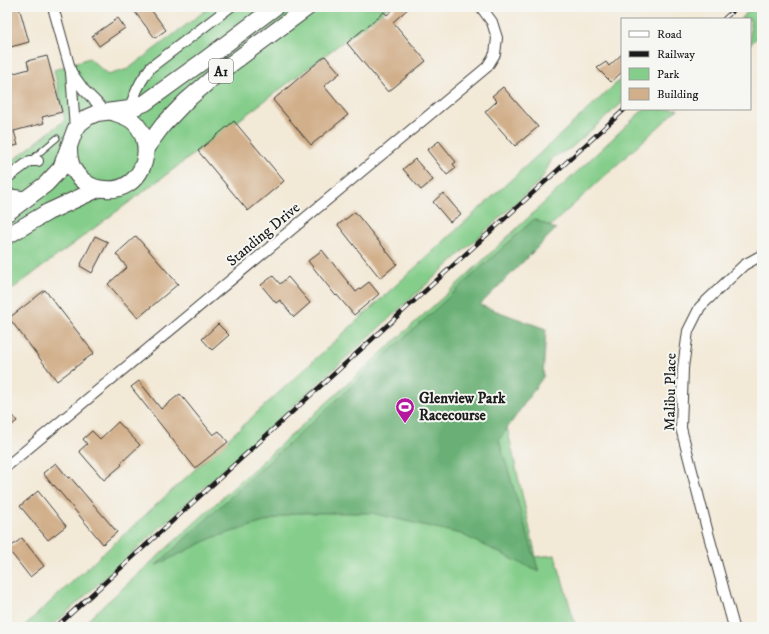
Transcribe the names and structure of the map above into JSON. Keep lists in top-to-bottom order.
{
  "streets": {
    "highway": ["A1"],
    "street": ["Standing Drive", "Malibu Place"]
  },
  "places": {
    "sports": ["Glenview Park Racecourse"]
  },
  "legend": [
    "Road",
    "Railway",
    "Park",
    "Building"
  ]
}
